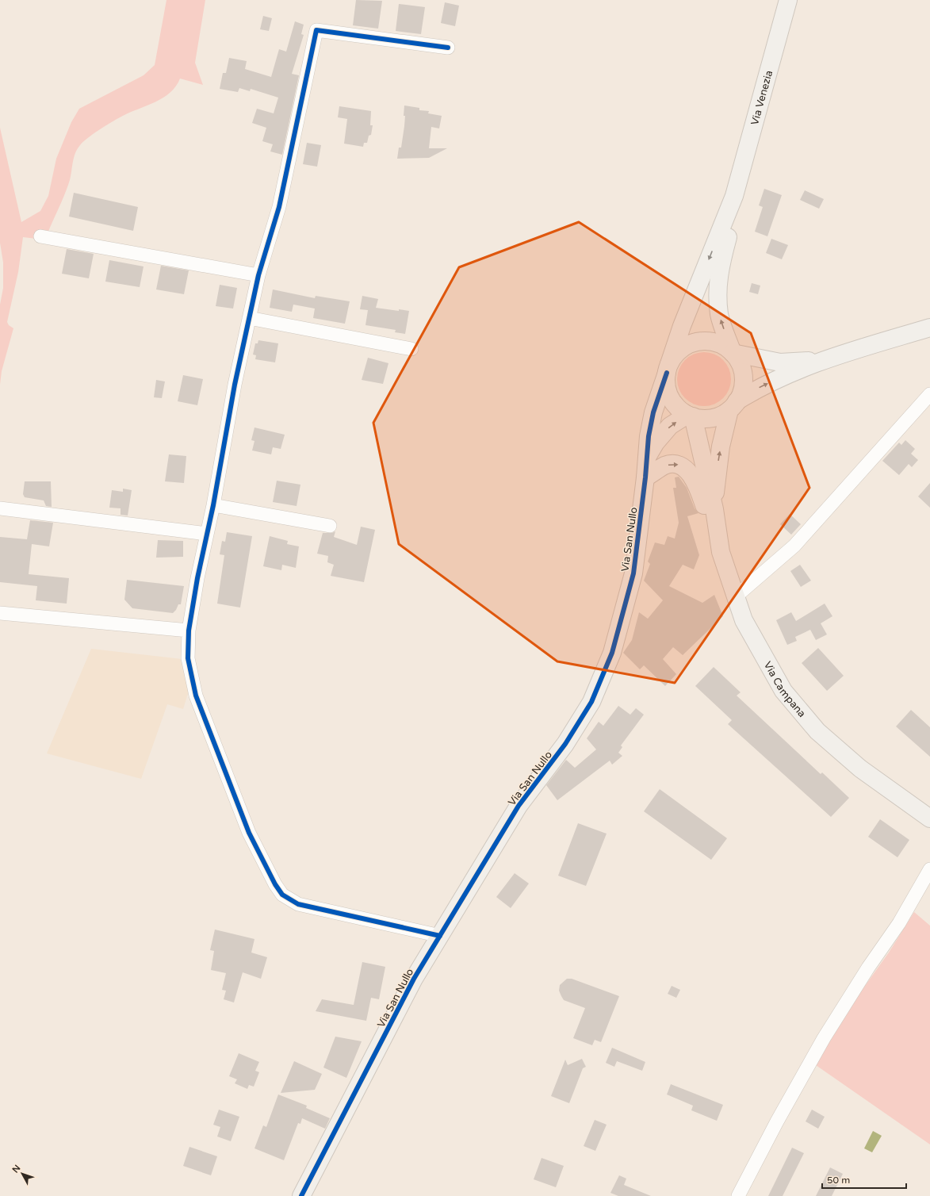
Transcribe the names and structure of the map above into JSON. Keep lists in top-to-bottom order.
{
  "streets": {
    "main road": ["Via Venezia", "Via San Nullo", "Via Campana"]
  },
  "crossings": [
    ["Via Venezia", "Via San Nullo"],
    ["Via Venezia", "Via Campana"],
    ["Via San Nullo", "Via Campana"]
  ],
  "scale_bar": "50 m",
  "north": "top left"
}
